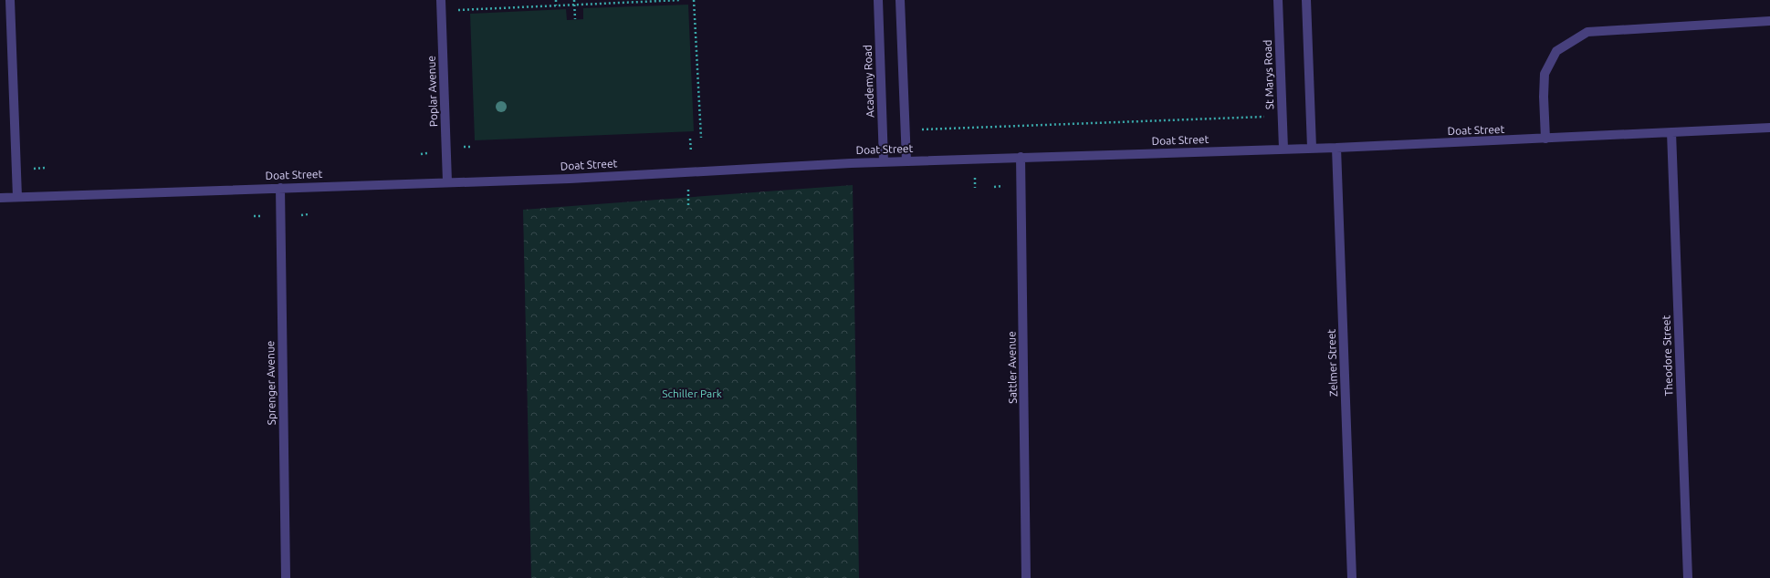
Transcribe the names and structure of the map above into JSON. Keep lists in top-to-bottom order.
{
  "streets": {
    "street": [
      "St Marys Road",
      "Academy Road",
      "Poplar Avenue",
      "Doat Street",
      "Theodore Street",
      "Zelmer Street",
      "Sattler Avenue",
      "Sprenger Avenue"
    ]
  },
  "crossings": [
    ["St Marys Road", "Doat Street"],
    ["Academy Road", "Doat Street"],
    ["Poplar Avenue", "Doat Street"],
    ["Doat Street", "Theodore Street"],
    ["Doat Street", "Zelmer Street"],
    ["Doat Street", "Sattler Avenue"],
    ["Doat Street", "Sprenger Avenue"]
  ],
  "parks": ["Schiller Park"]
}
